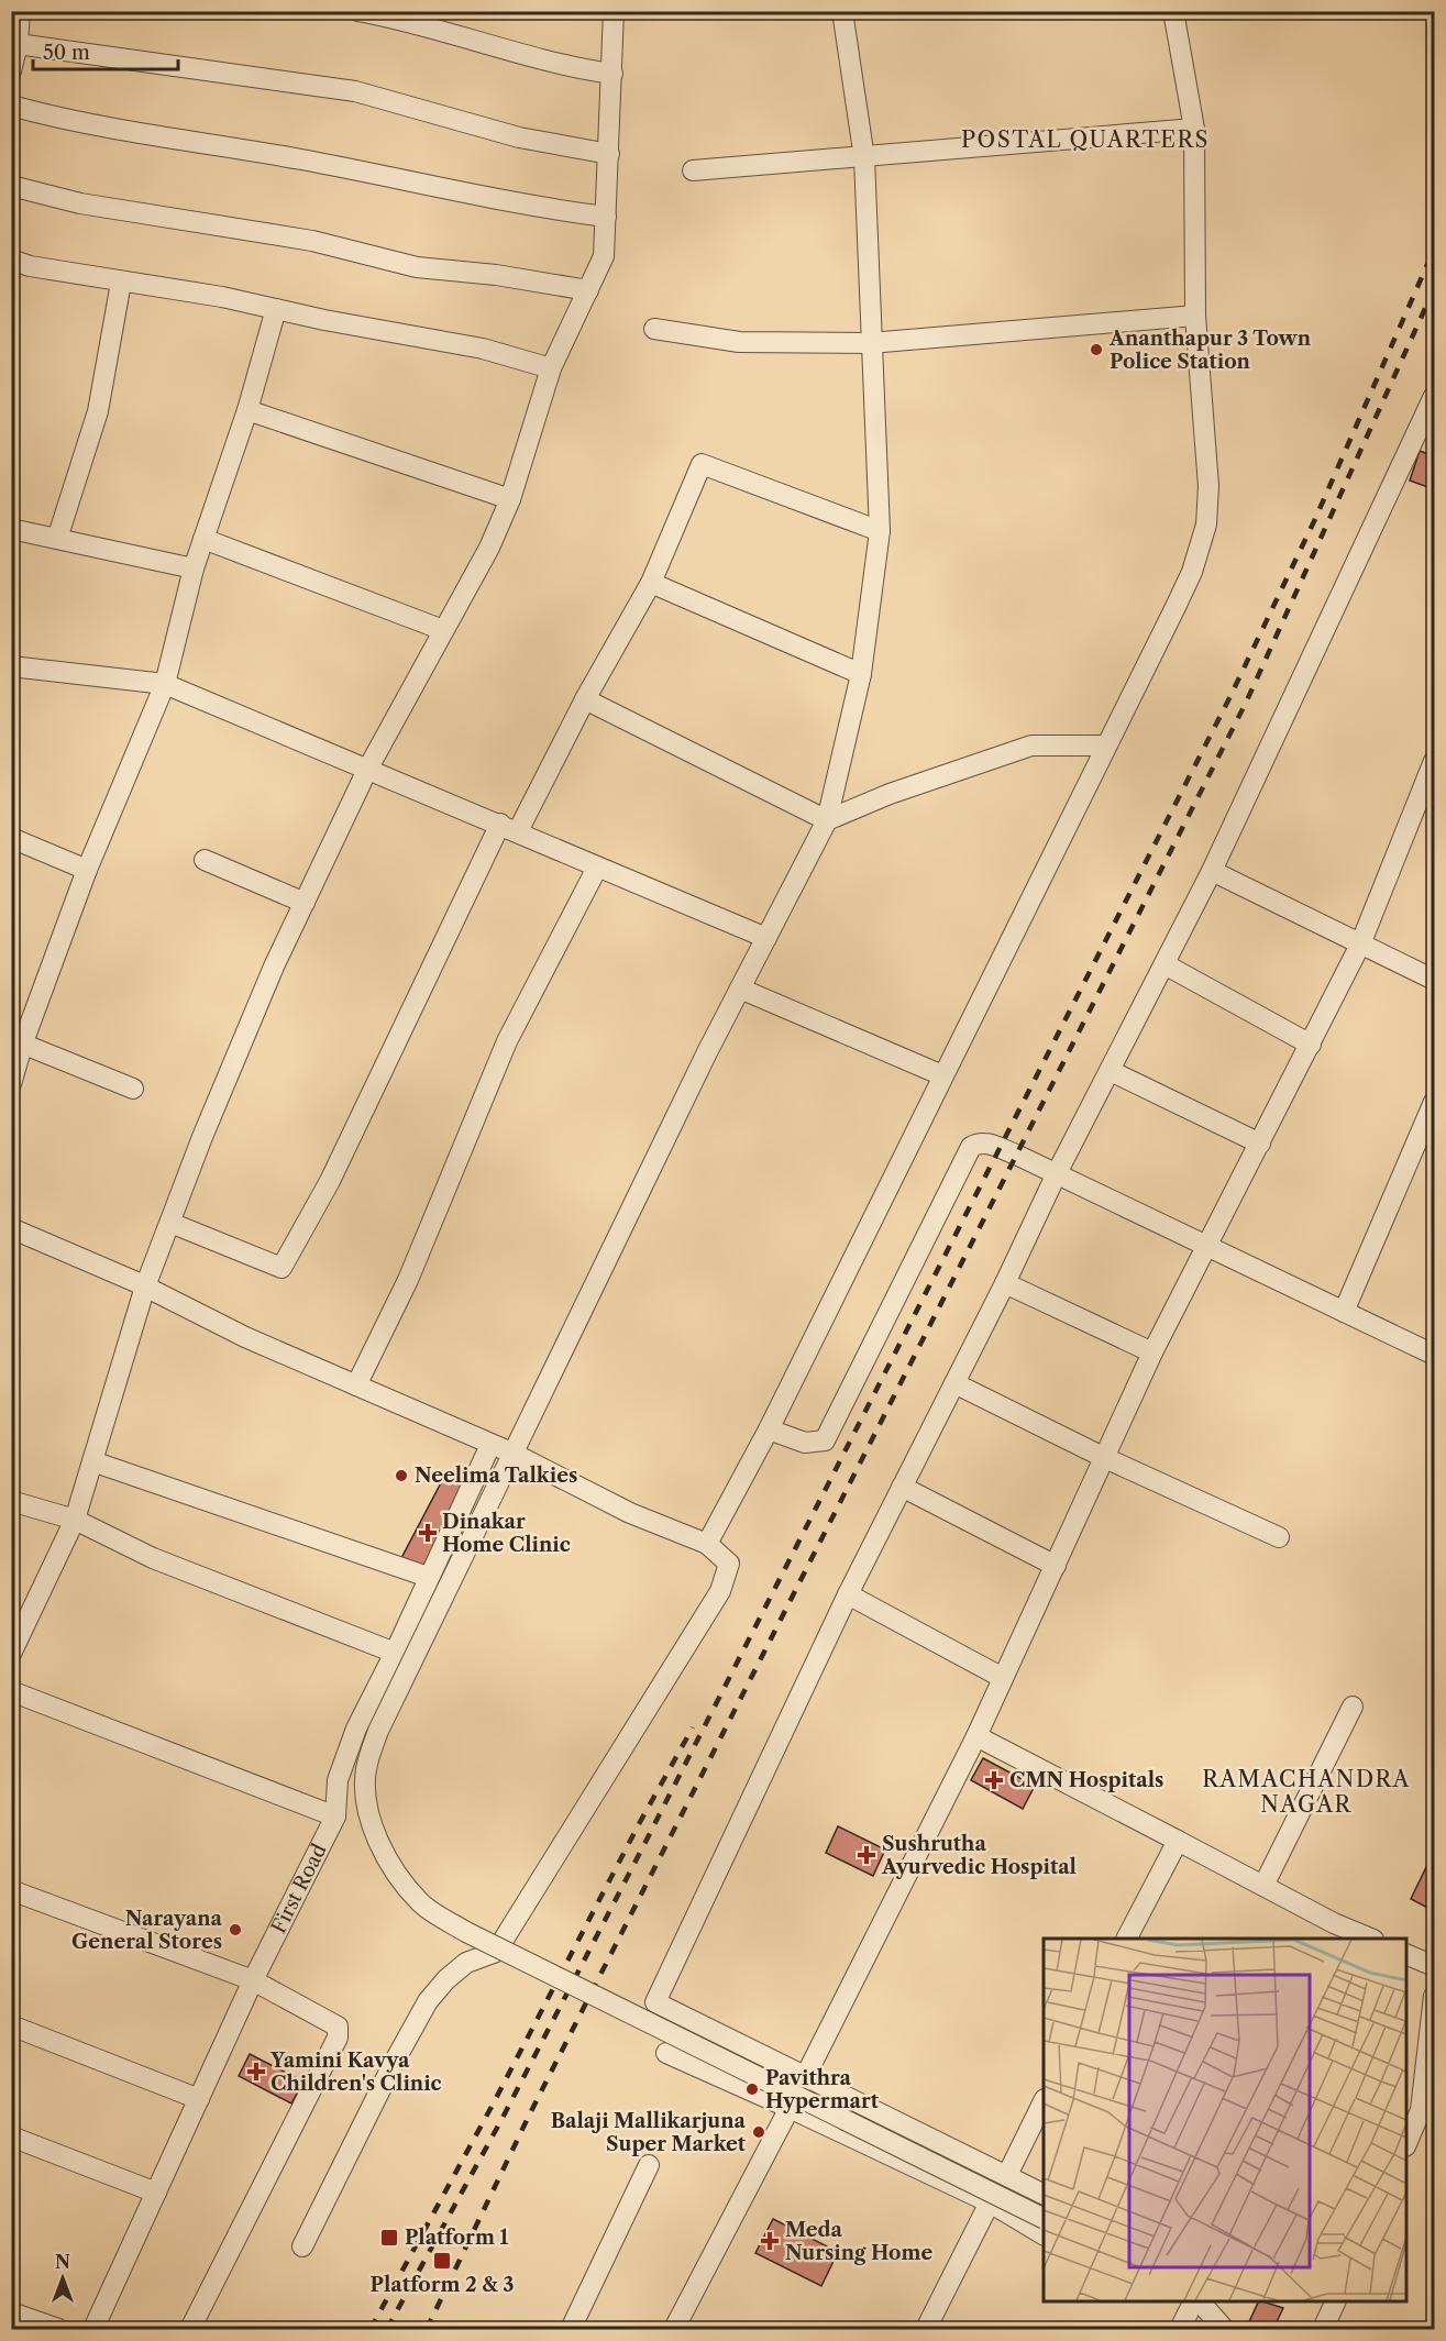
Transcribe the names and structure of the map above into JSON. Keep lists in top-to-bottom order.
{
  "streets": {
    "street": ["First Road"]
  },
  "districts": ["POSTAL QUARTERS", "RAMACHANDRA NAGAR"],
  "places": {
    "other": [
      "Ananthapur 3 Town Police Station",
      "Neelima Talkies",
      "Narayana General Stores",
      "Pavithra Hypermart",
      "Balaji Mallikarjuna Super Market"
    ],
    "health": [
      "Dinakar Home Clinic",
      "CMN Hospitals",
      "Sushrutha Ayurvedic Hospital",
      "Yamini Kavya Children's Clinic",
      "Meda Nursing Home"
    ],
    "transit": ["Platform 1", "Platform 2 & 3"]
  },
  "scale_bar": "50 m",
  "north": "top"
}
